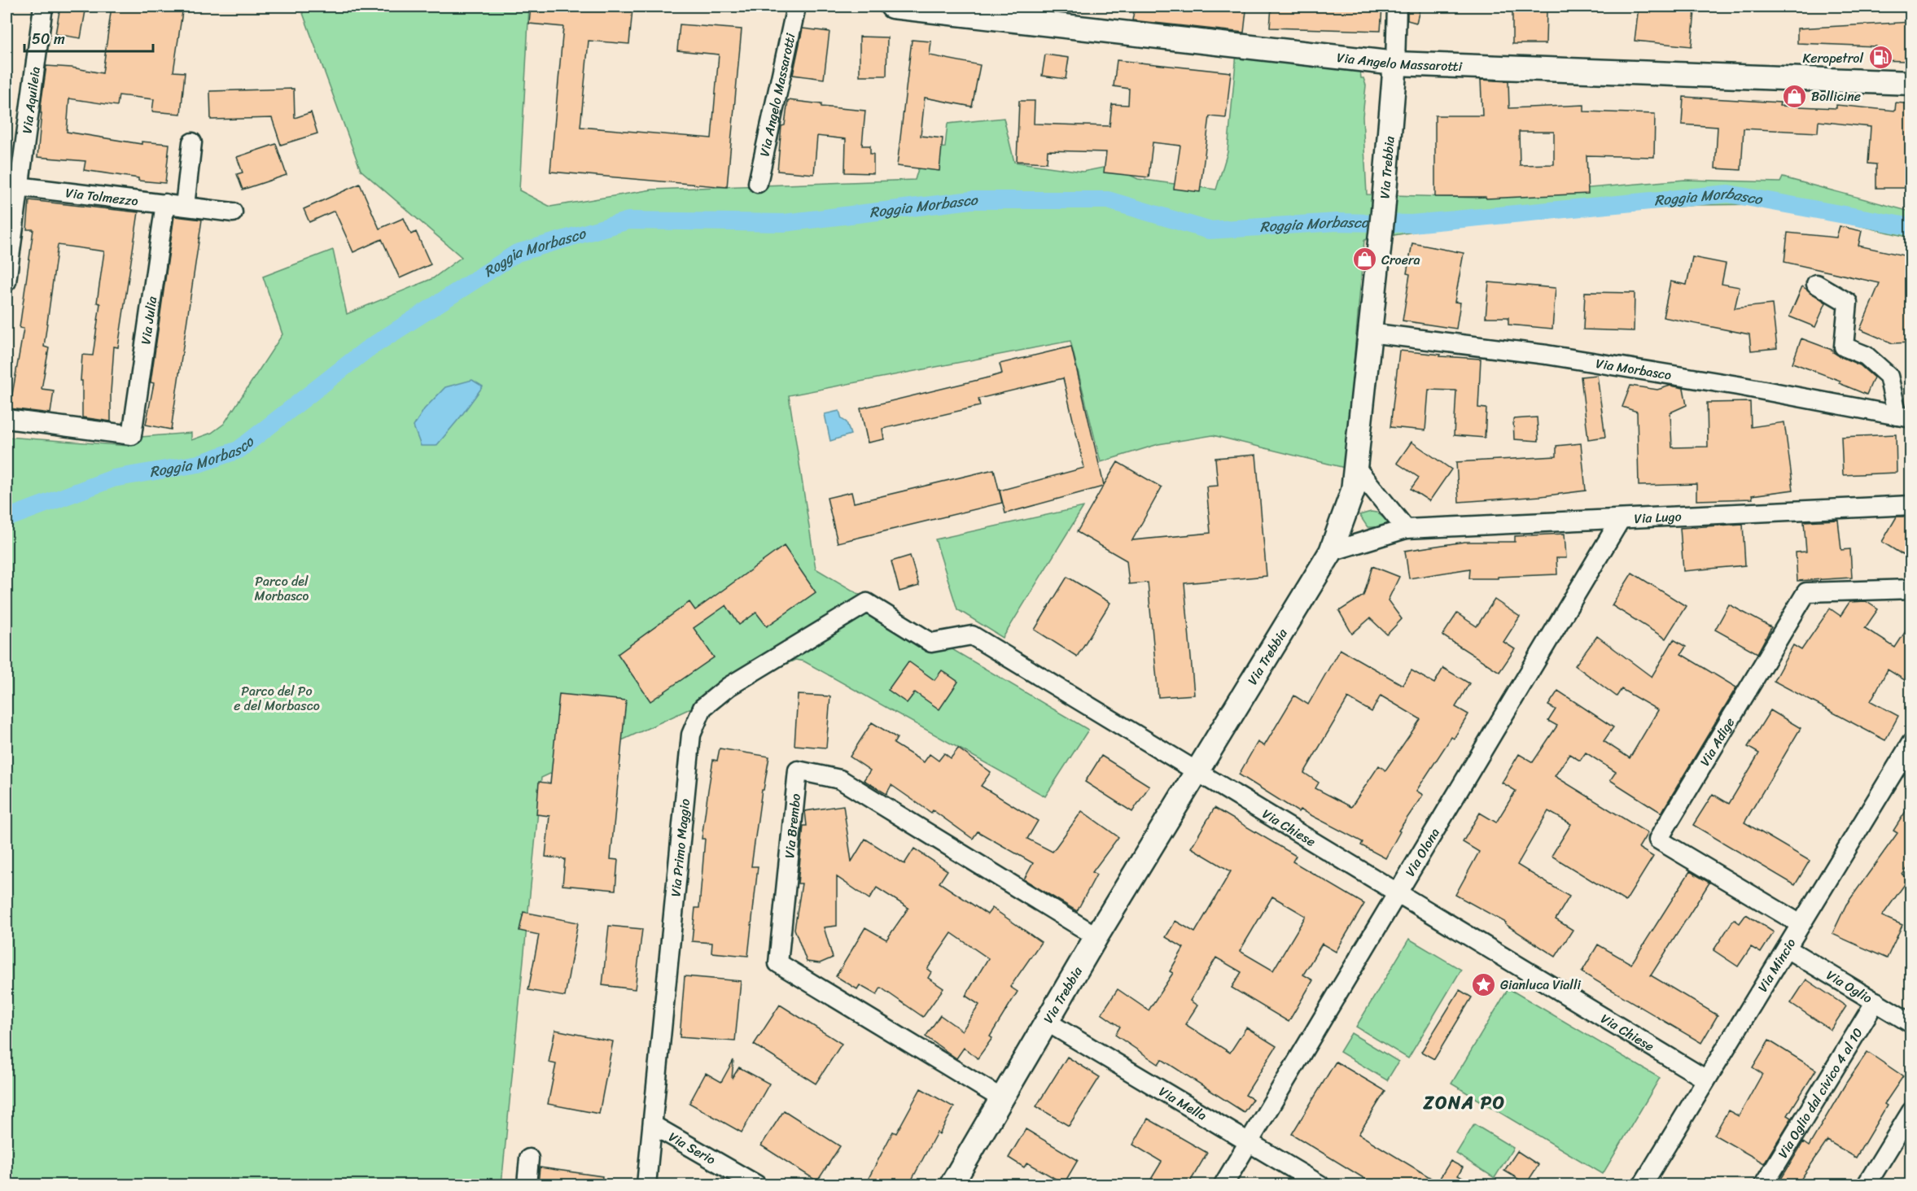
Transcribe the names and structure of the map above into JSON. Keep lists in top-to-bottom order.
{
  "streets": {
    "street": [
      "Via Angelo Massarotti",
      "Via Aquileia",
      "Via Trebbia",
      "Via Tolmezzo",
      "Via Julia",
      "Via Morbasco",
      "Via Lugo",
      "Via Adige",
      "Via Brembo",
      "Via Chiese",
      "Via Primo Maggio",
      "Via Olona",
      "Via Mincio",
      "Via Oglio",
      "Via Oglio dal civico 4 al 10",
      "Via Mella",
      "Via Serio"
    ]
  },
  "crossings": [
    ["Via Angelo Massarotti", "Via Trebbia"],
    ["Via Aquileia", "Via Tolmezzo"],
    ["Via Trebbia", "Via Morbasco"],
    ["Via Trebbia", "Via Lugo"],
    ["Via Trebbia", "Via Brembo"],
    ["Via Trebbia", "Via Chiese"],
    ["Via Trebbia", "Via Mella"],
    ["Via Tolmezzo", "Via Julia"],
    ["Via Lugo", "Via Olona"],
    ["Via Adige", "Via Mincio"],
    ["Via Chiese", "Via Primo Maggio"],
    ["Via Chiese", "Via Olona"],
    ["Via Chiese", "Via Mincio"],
    ["Via Primo Maggio", "Via Serio"],
    ["Via Olona", "Via Mella"],
    ["Via Mincio", "Via Oglio"],
    ["Via Oglio", "Via Oglio dal civico 4 al 10"]
  ],
  "districts": ["ZONA PO"],
  "water": ["Roggia Morbasco"],
  "parks": ["Parco del Morbasco", "Parco del Po e del Morbasco"],
  "places": {
    "fuel station": ["Keropetrol"],
    "shop": ["Bollicine", "Croera"],
    "place": ["Gianluca Vialli"]
  },
  "scale_bar": "50 m"
}
